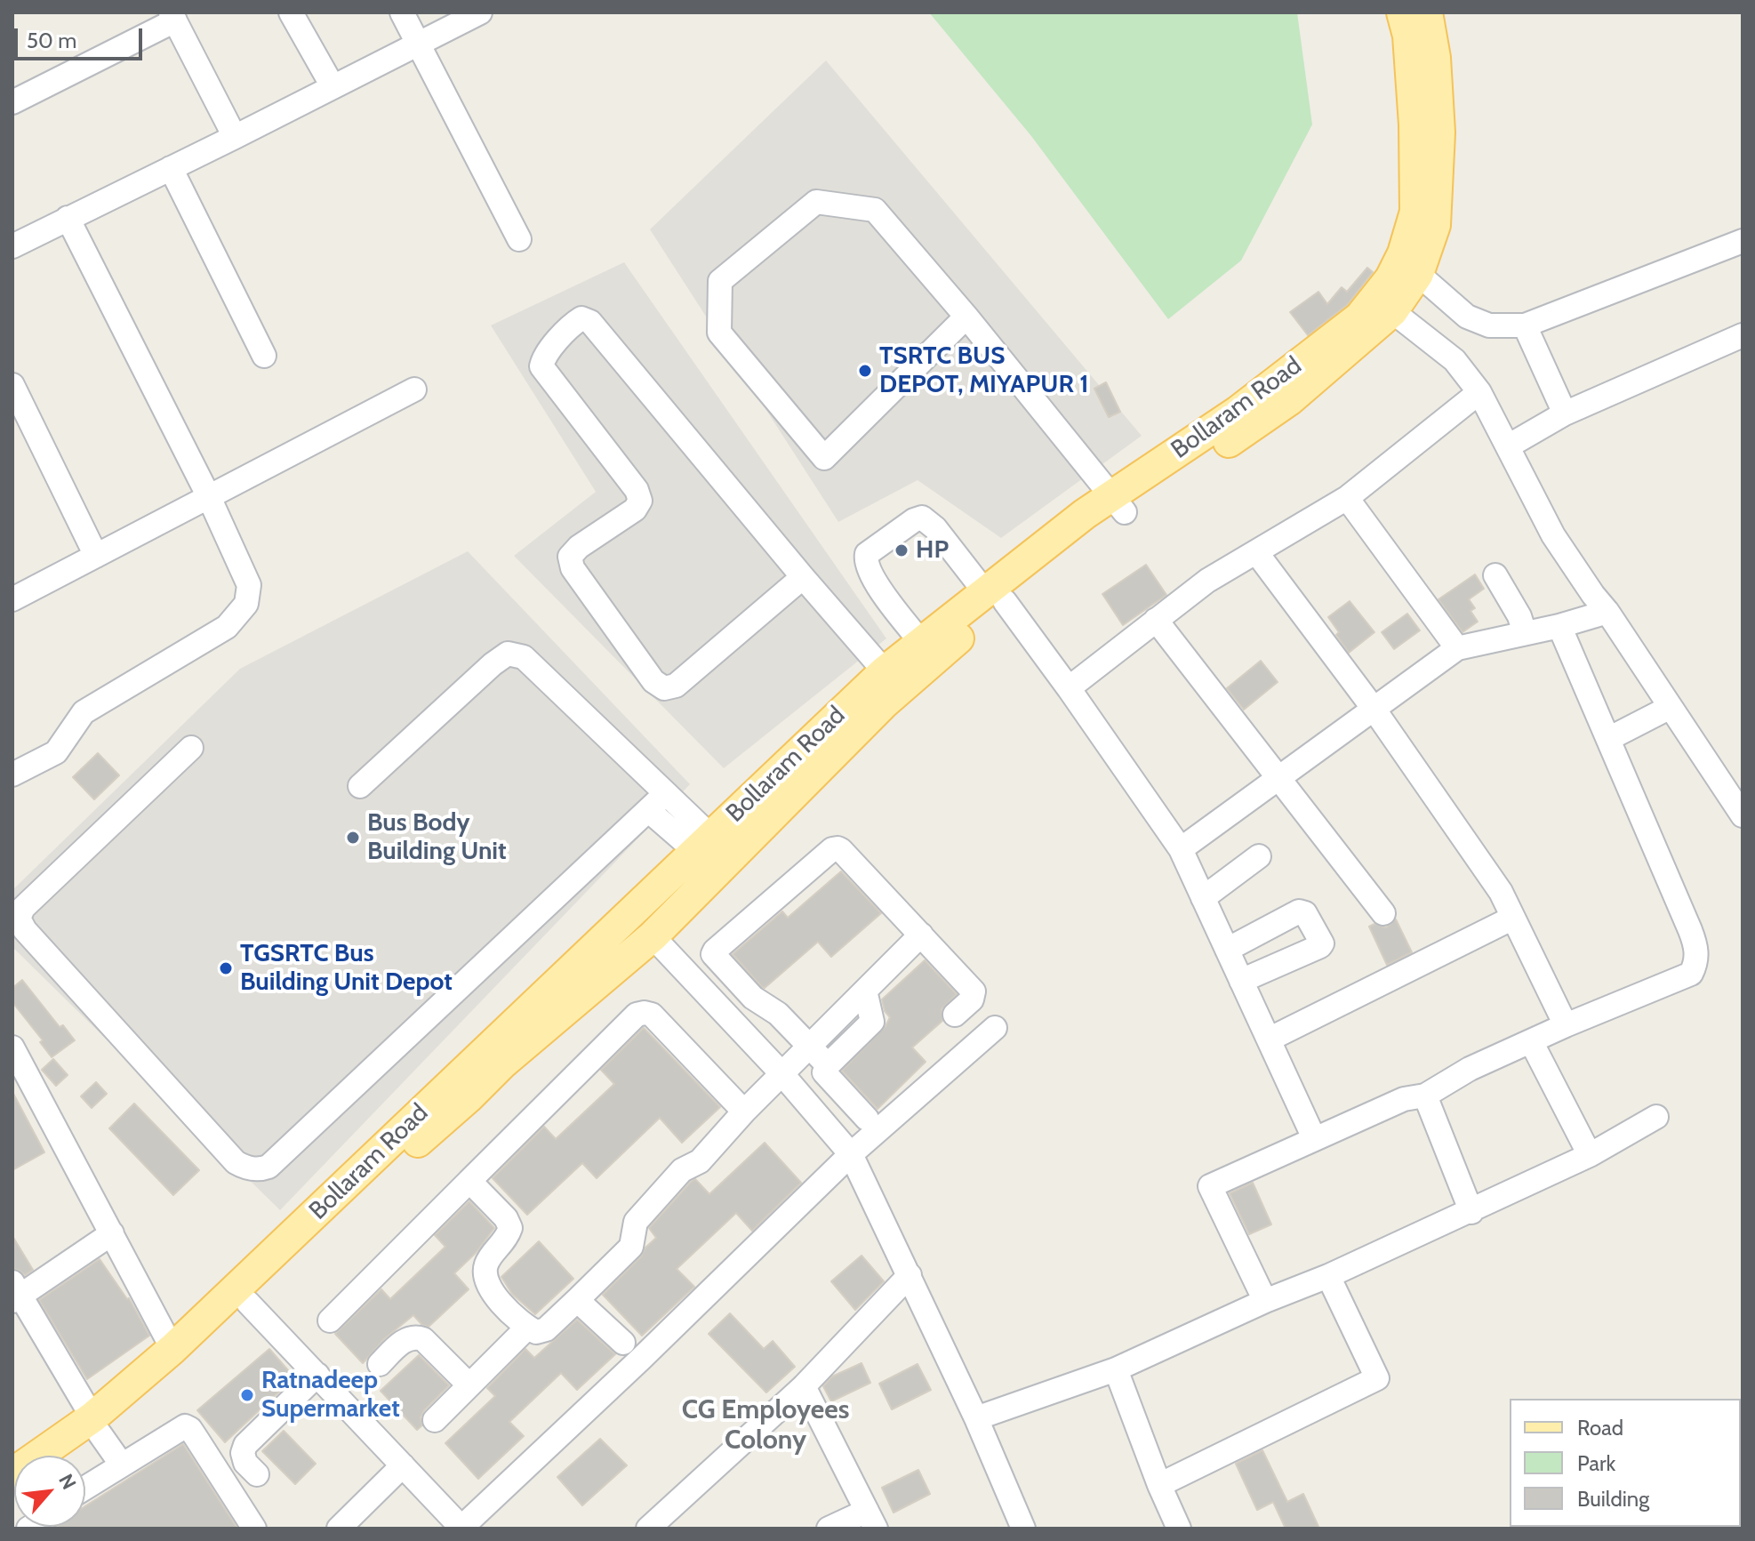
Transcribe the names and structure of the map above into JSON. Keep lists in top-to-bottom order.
{
  "streets": {
    "main road": ["Bollaram Road"]
  },
  "districts": ["CG Employees Colony"],
  "places": [
    "TSRTC BUS DEPOT, MIYAPUR 1",
    "HP",
    "Bus Body Building Unit",
    "TGSRTC Bus Building Unit Depot",
    "Ratnadeep Supermarket"
  ],
  "legend": ["Road", "Park", "Building"],
  "scale_bar": "50 m",
  "north": "top right"
}
